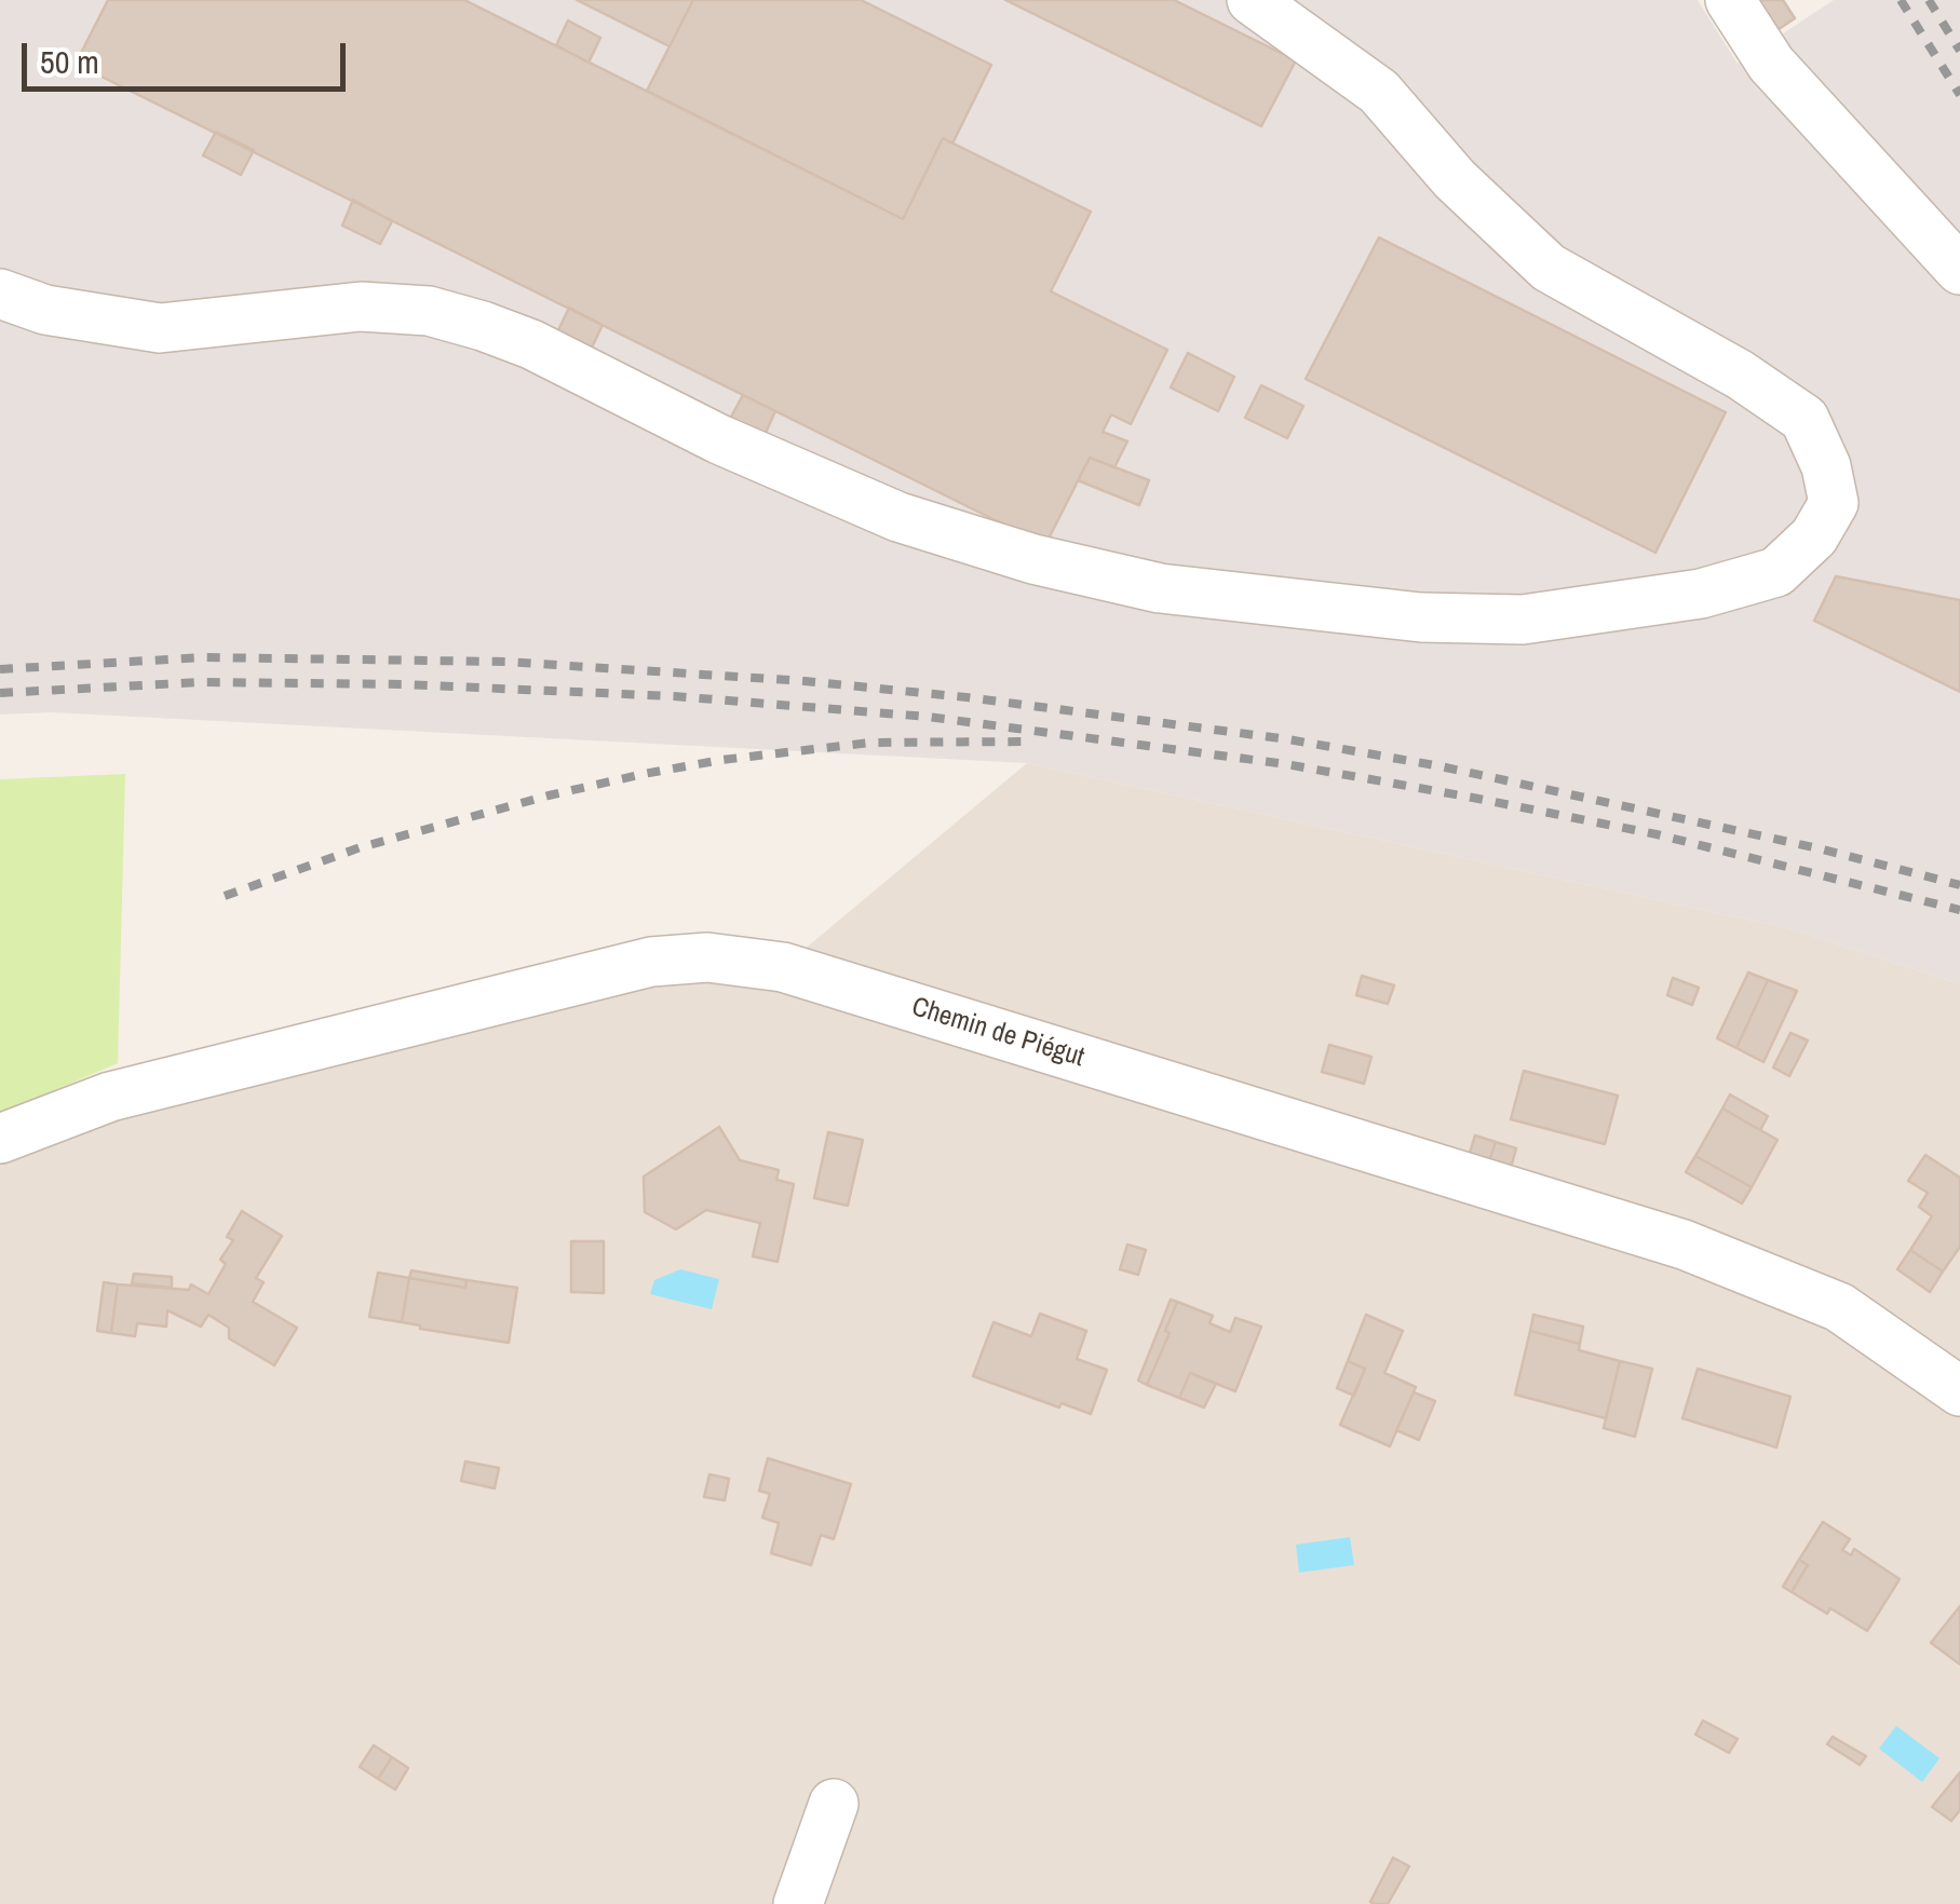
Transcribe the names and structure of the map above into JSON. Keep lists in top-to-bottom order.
{
  "streets": {
    "street": ["Chemin de Piégut"]
  },
  "scale_bar": "50 m"
}
